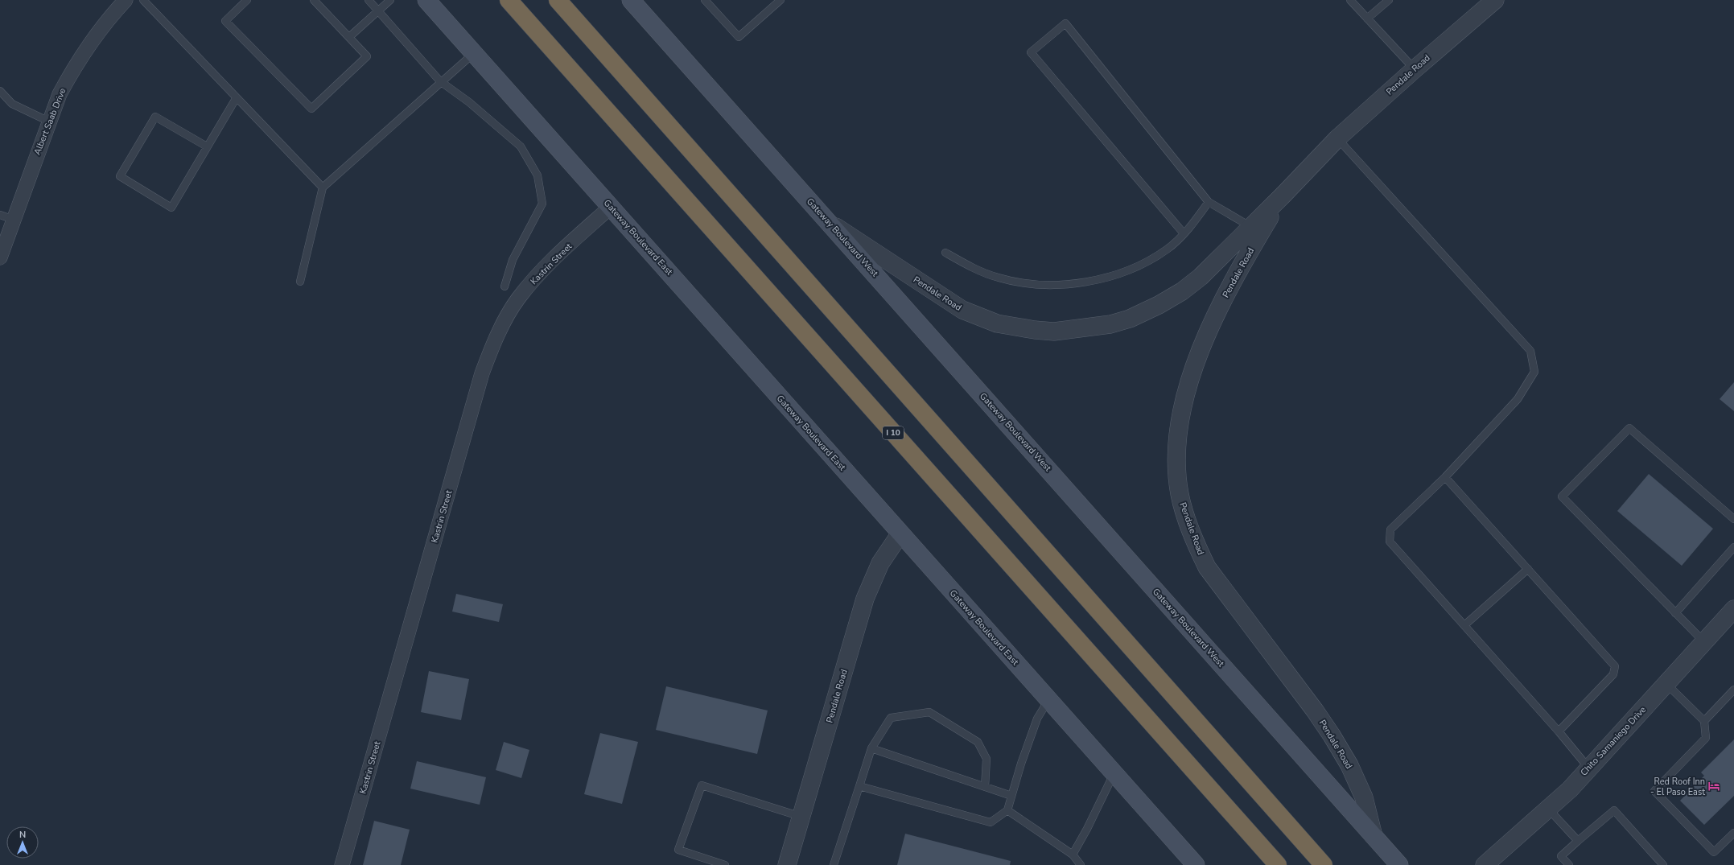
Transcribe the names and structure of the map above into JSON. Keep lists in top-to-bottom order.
{
  "streets": {
    "highway": ["I 10"],
    "main road": ["Gateway Boulevard East", "Gateway Boulevard West"],
    "street": [
      "Pendale Road",
      "Albert Saab Drive",
      "Kastrin Street",
      "Chito Samaniego Drive"
    ]
  },
  "crossings": [
    ["Pendale Road", "Gateway Boulevard East"],
    ["Pendale Road", "Gateway Boulevard West"],
    ["Gateway Boulevard East", "Kastrin Street"]
  ],
  "places": {
    "hotel": ["Red Roof Inn - El Paso East"]
  },
  "north": "top"
}
